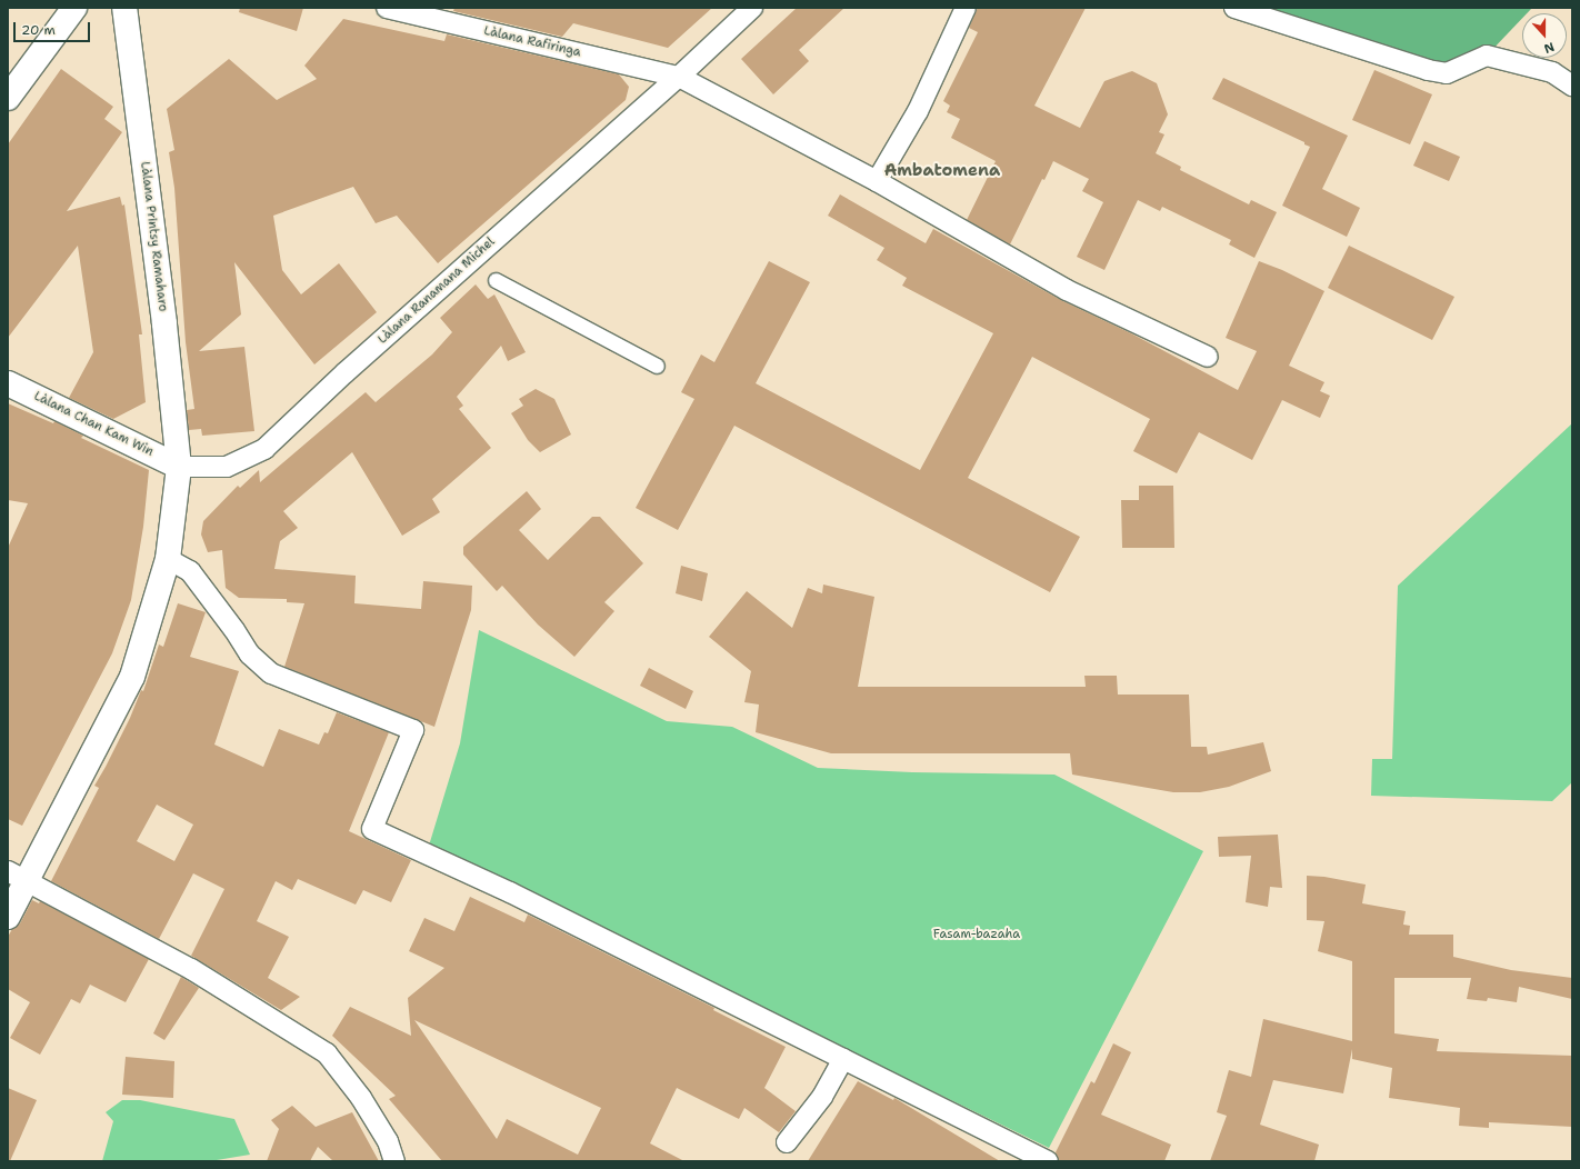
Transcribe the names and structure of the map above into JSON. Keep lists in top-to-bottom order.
{
  "streets": {
    "street": [
      "Làlana Rafiringa",
      "Làlana Printsy Ramaharo",
      "Làlana Ranamana Michel",
      "Làlana Chan Kam Win"
    ]
  },
  "crossings": [
    ["Làlana Rafiringa", "Làlana Ranamana Michel"],
    ["Làlana Printsy Ramaharo", "Làlana Ranamana Michel"],
    ["Làlana Printsy Ramaharo", "Làlana Chan Kam Win"],
    ["Làlana Ranamana Michel", "Làlana Chan Kam Win"]
  ],
  "districts": ["Ambatomena"],
  "parks": ["Fasam-bazaha"],
  "scale_bar": "20 m",
  "north": "bottom"
}
